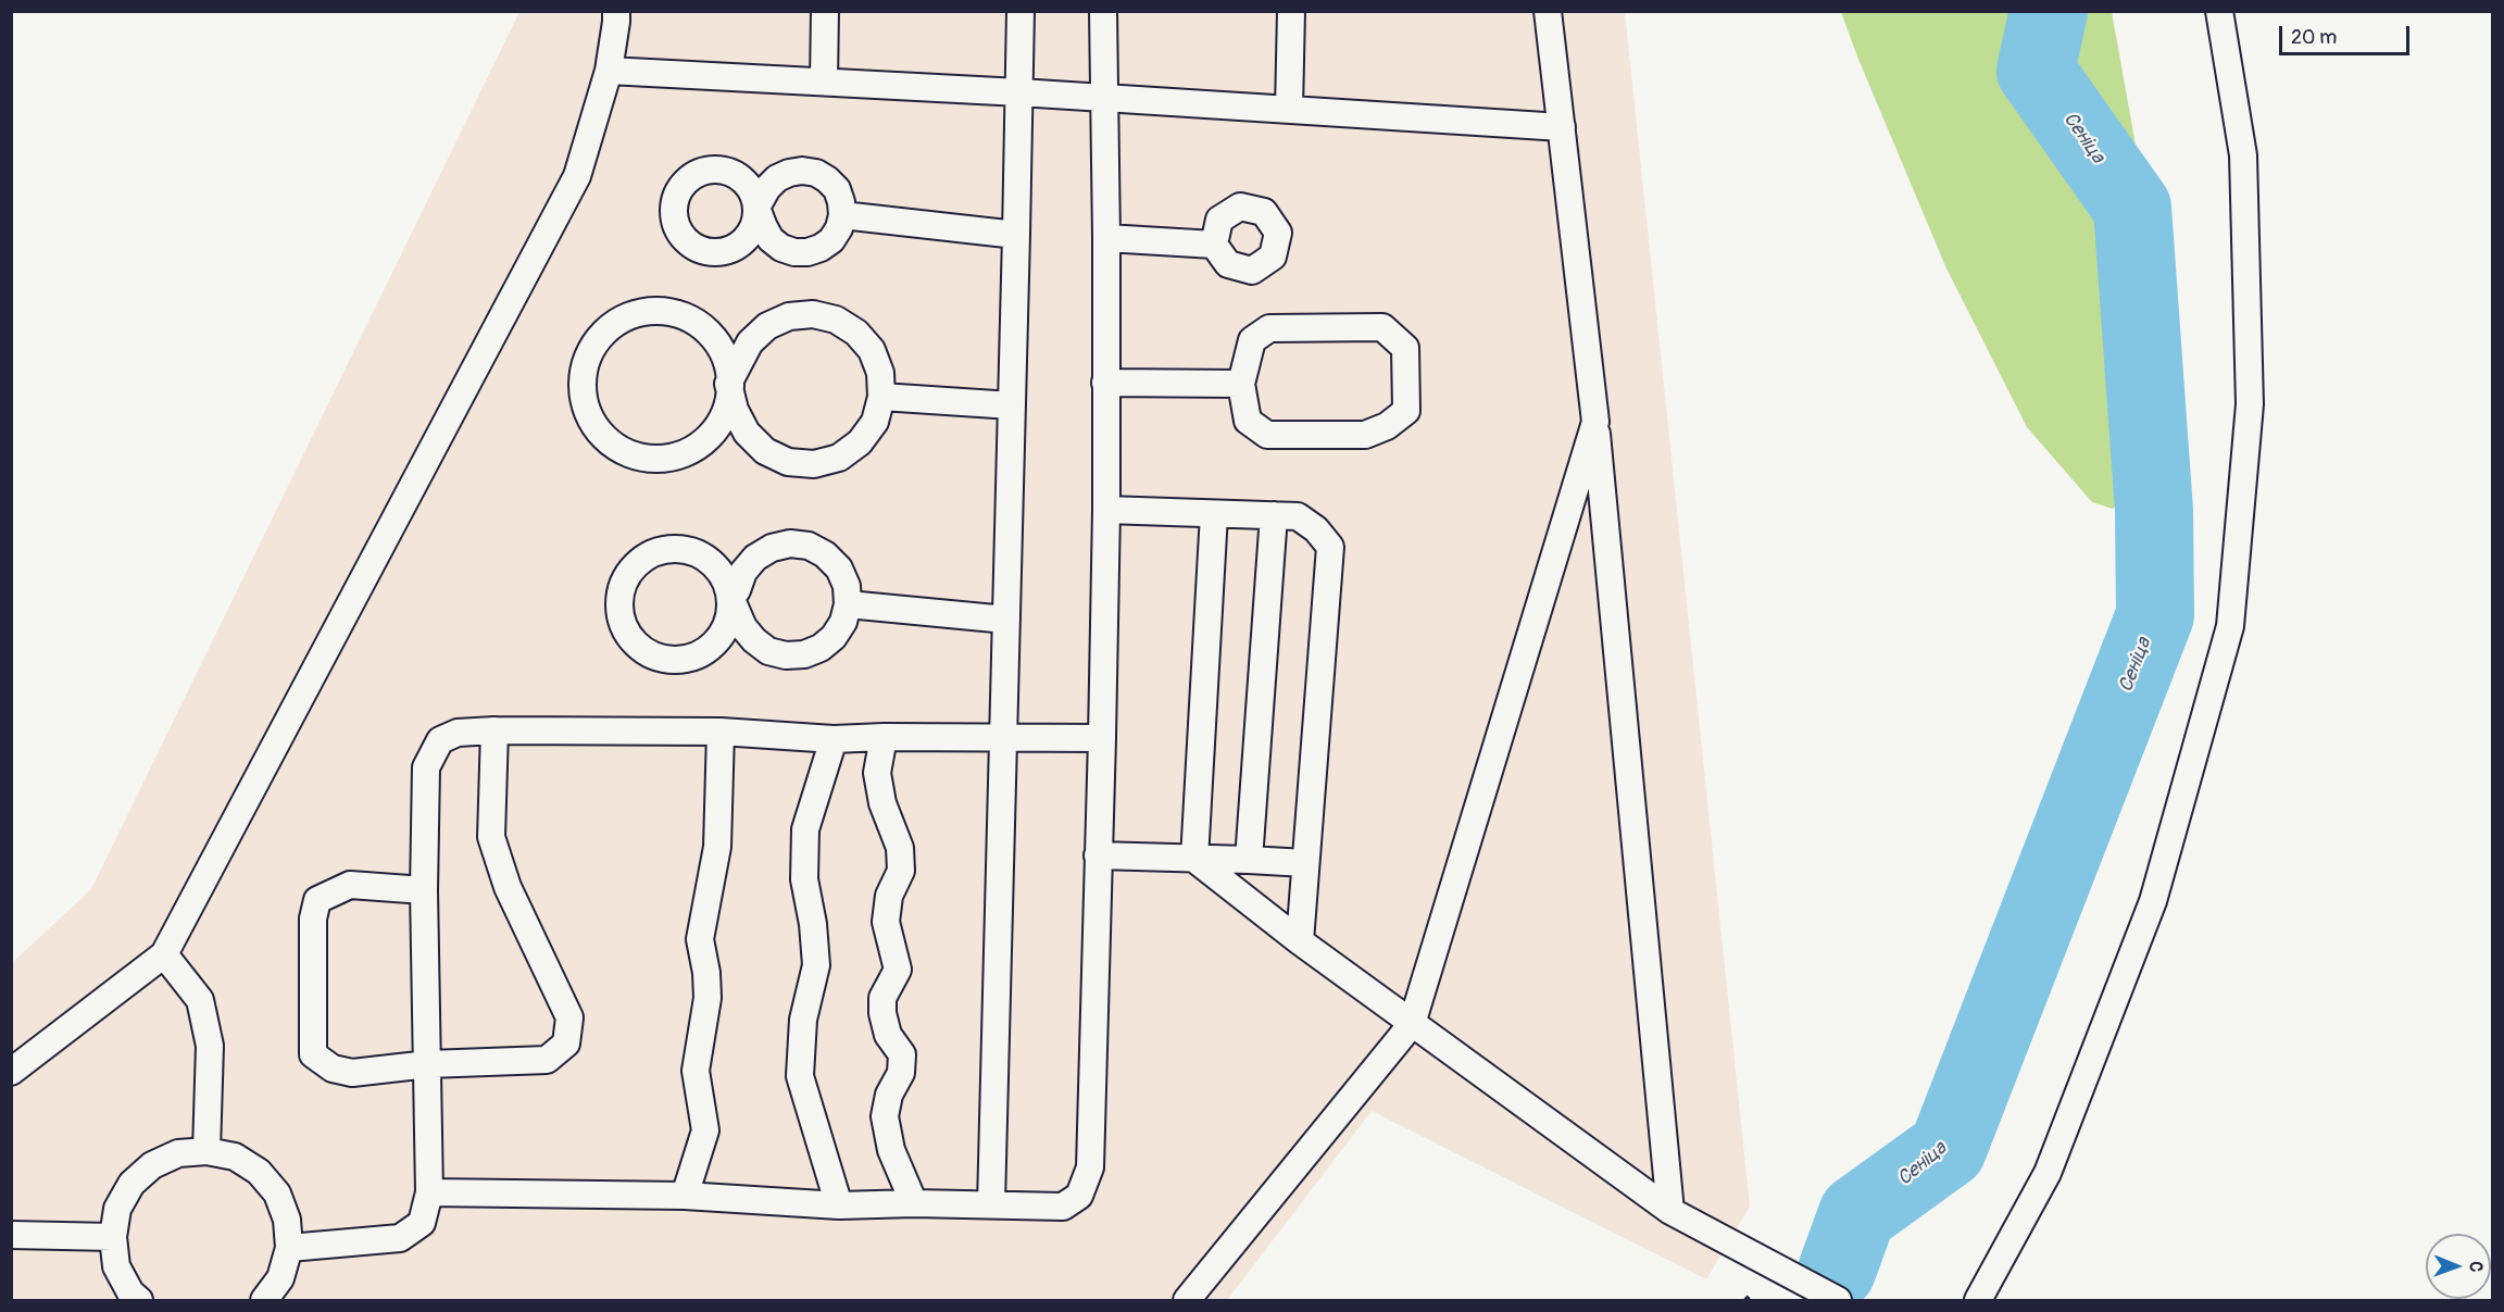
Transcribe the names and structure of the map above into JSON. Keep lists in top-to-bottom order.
{
  "water": ["Сеніца"],
  "scale_bar": "20 m",
  "north": "right"
}
